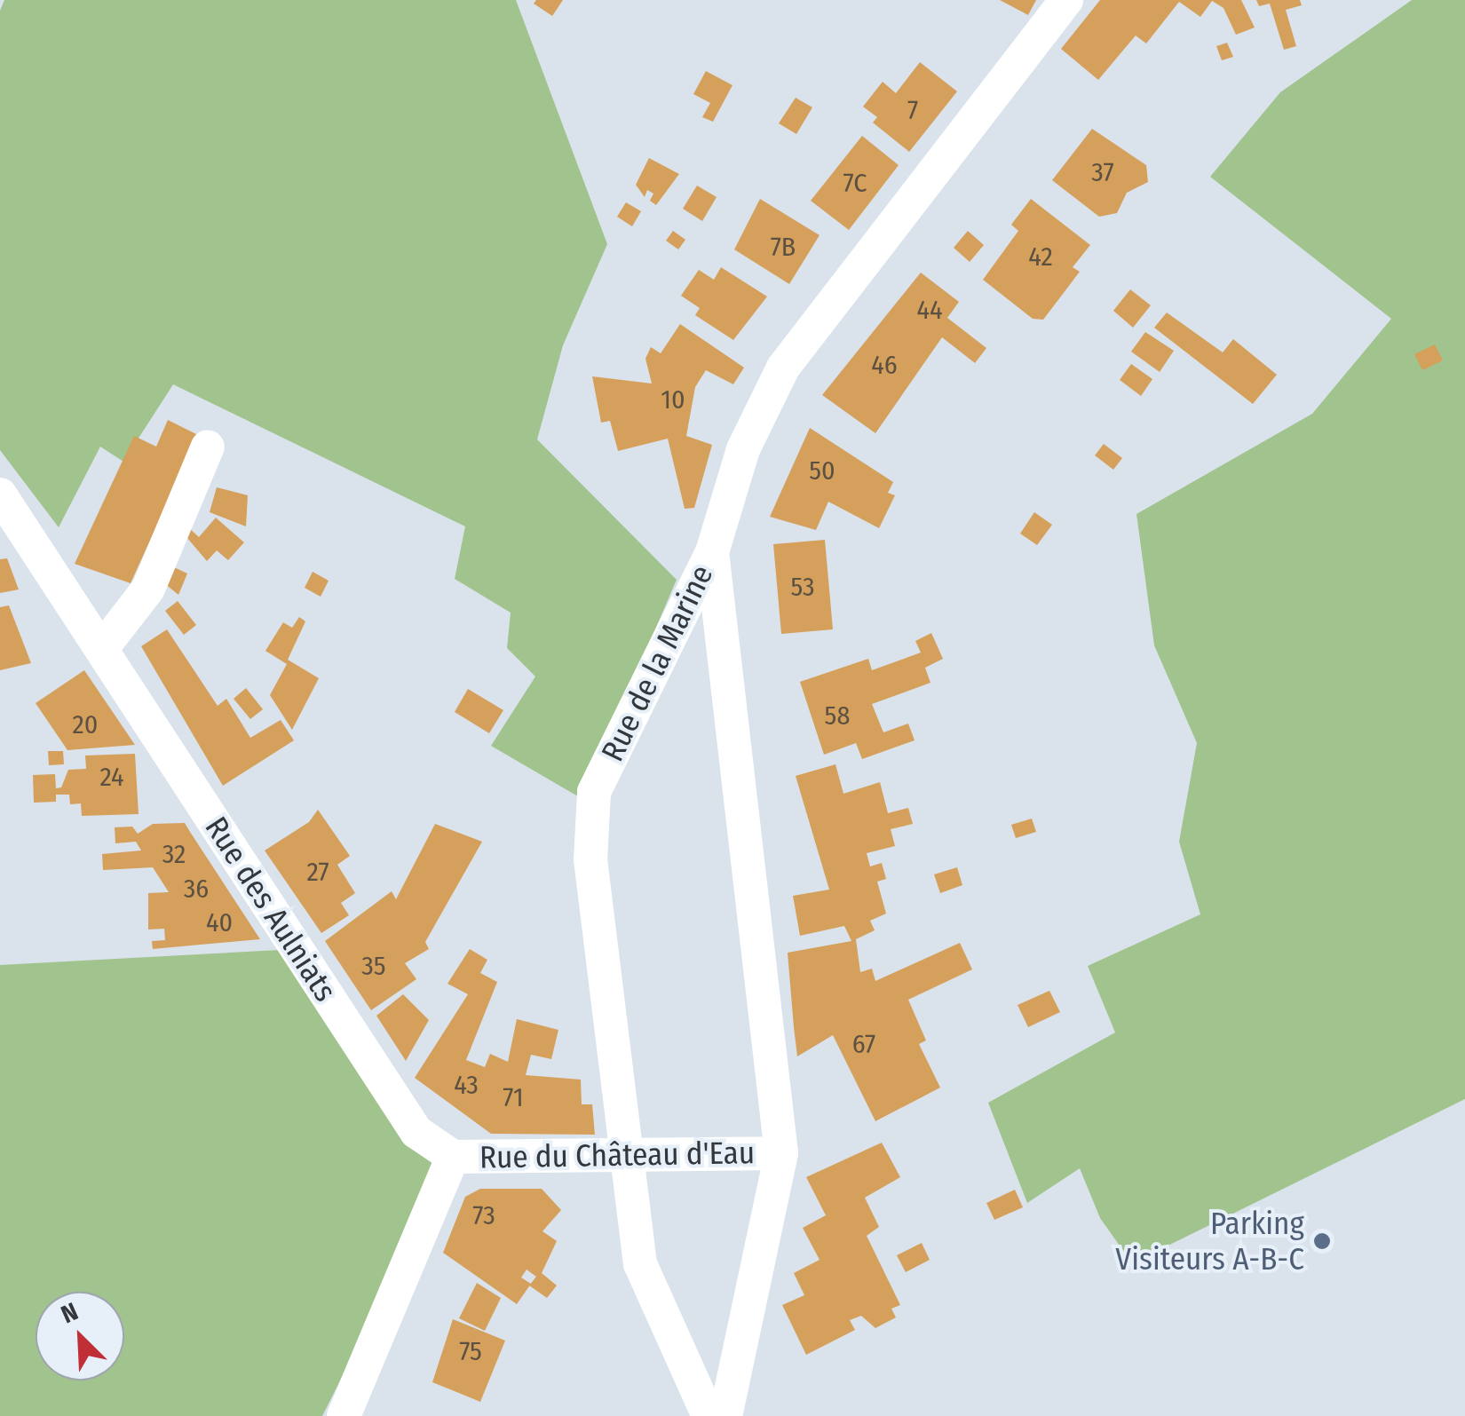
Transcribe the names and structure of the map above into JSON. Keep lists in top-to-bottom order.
{
  "streets": {
    "street": ["Rue de la Marine", "Rue des Aulniats", "Rue du Château d'Eau"]
  },
  "crossings": [
    ["Rue de la Marine", "Rue du Château d'Eau"],
    ["Rue des Aulniats", "Rue du Château d'Eau"]
  ],
  "places": ["Parking Visiteurs A-B-C"],
  "house_numbers": [
    "7",
    "37",
    "7C",
    "7B",
    "42",
    "44",
    "46",
    "10",
    "50",
    "53",
    "58",
    "20",
    "24",
    "32",
    "27",
    "36",
    "40",
    "35",
    "67",
    "43",
    "71",
    "73",
    "75"
  ],
  "north": "top left"
}
